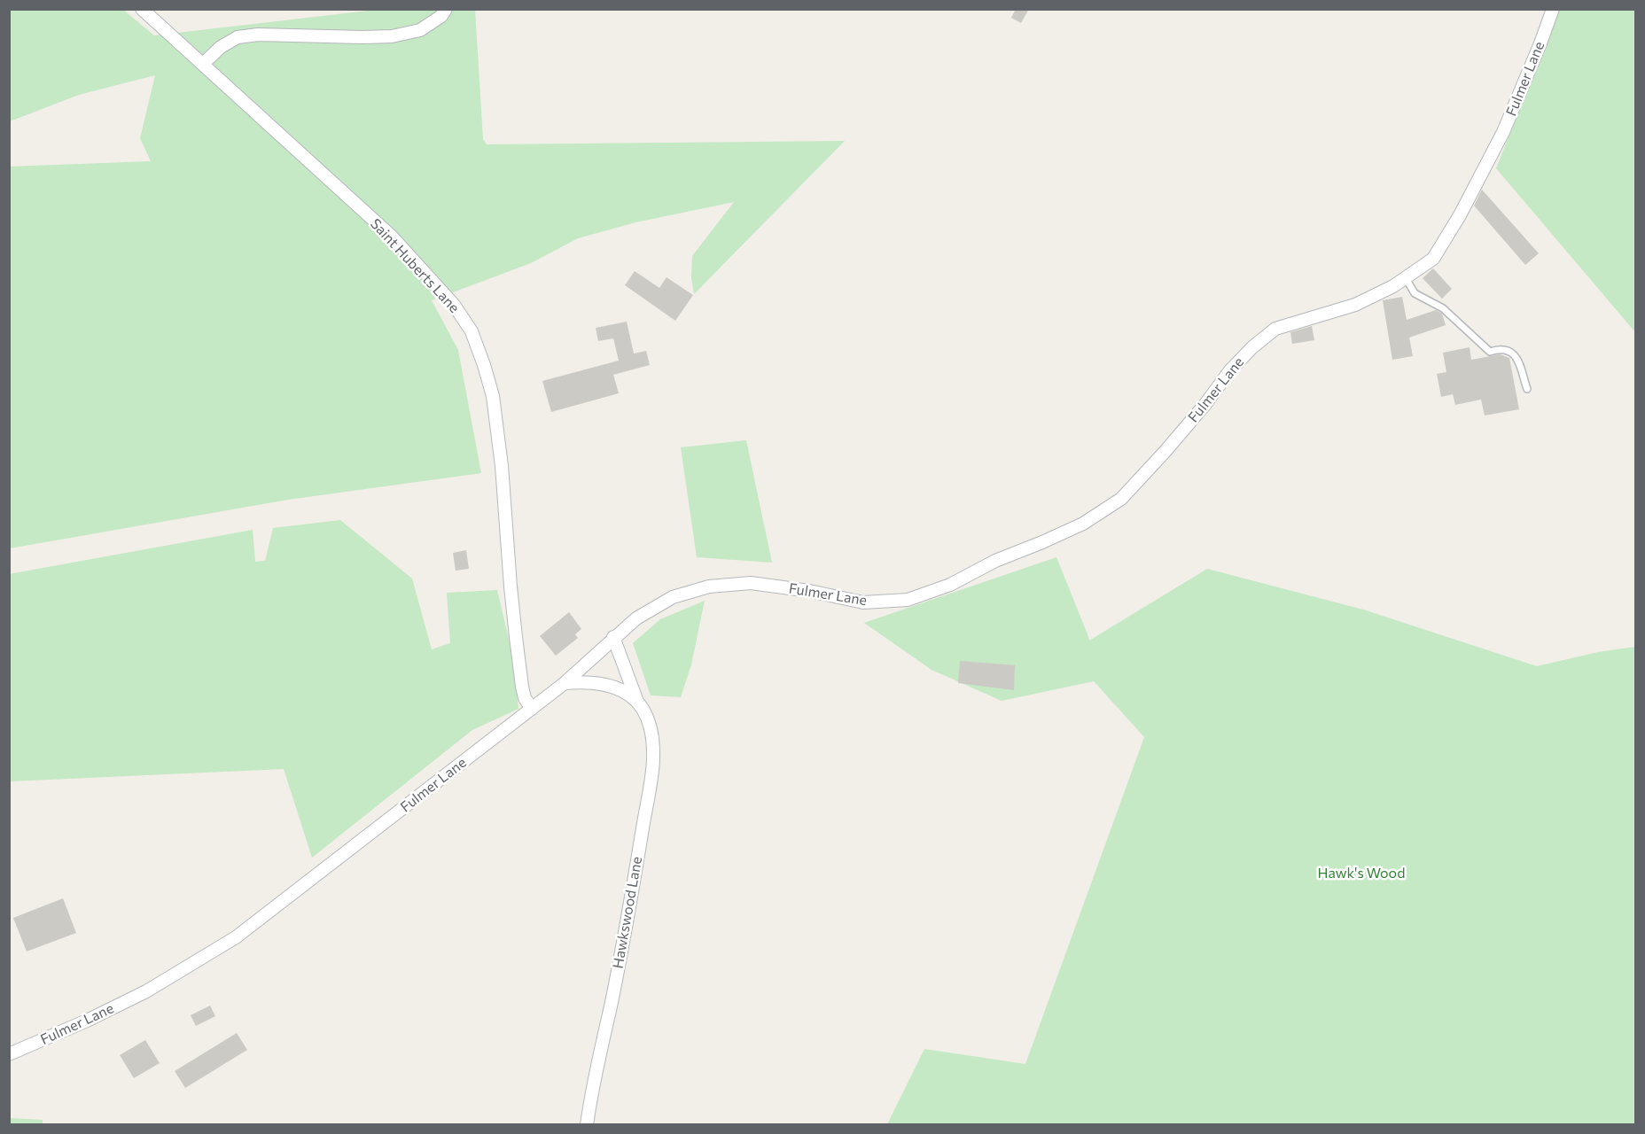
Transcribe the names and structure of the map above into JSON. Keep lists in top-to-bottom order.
{
  "streets": {
    "street": ["Fulmer Lane", "Saint Huberts Lane", "Hawkswood Lane"]
  },
  "crossings": [
    ["Fulmer Lane", "Saint Huberts Lane"],
    ["Fulmer Lane", "Hawkswood Lane"]
  ],
  "parks": ["Hawk's Wood"]
}
